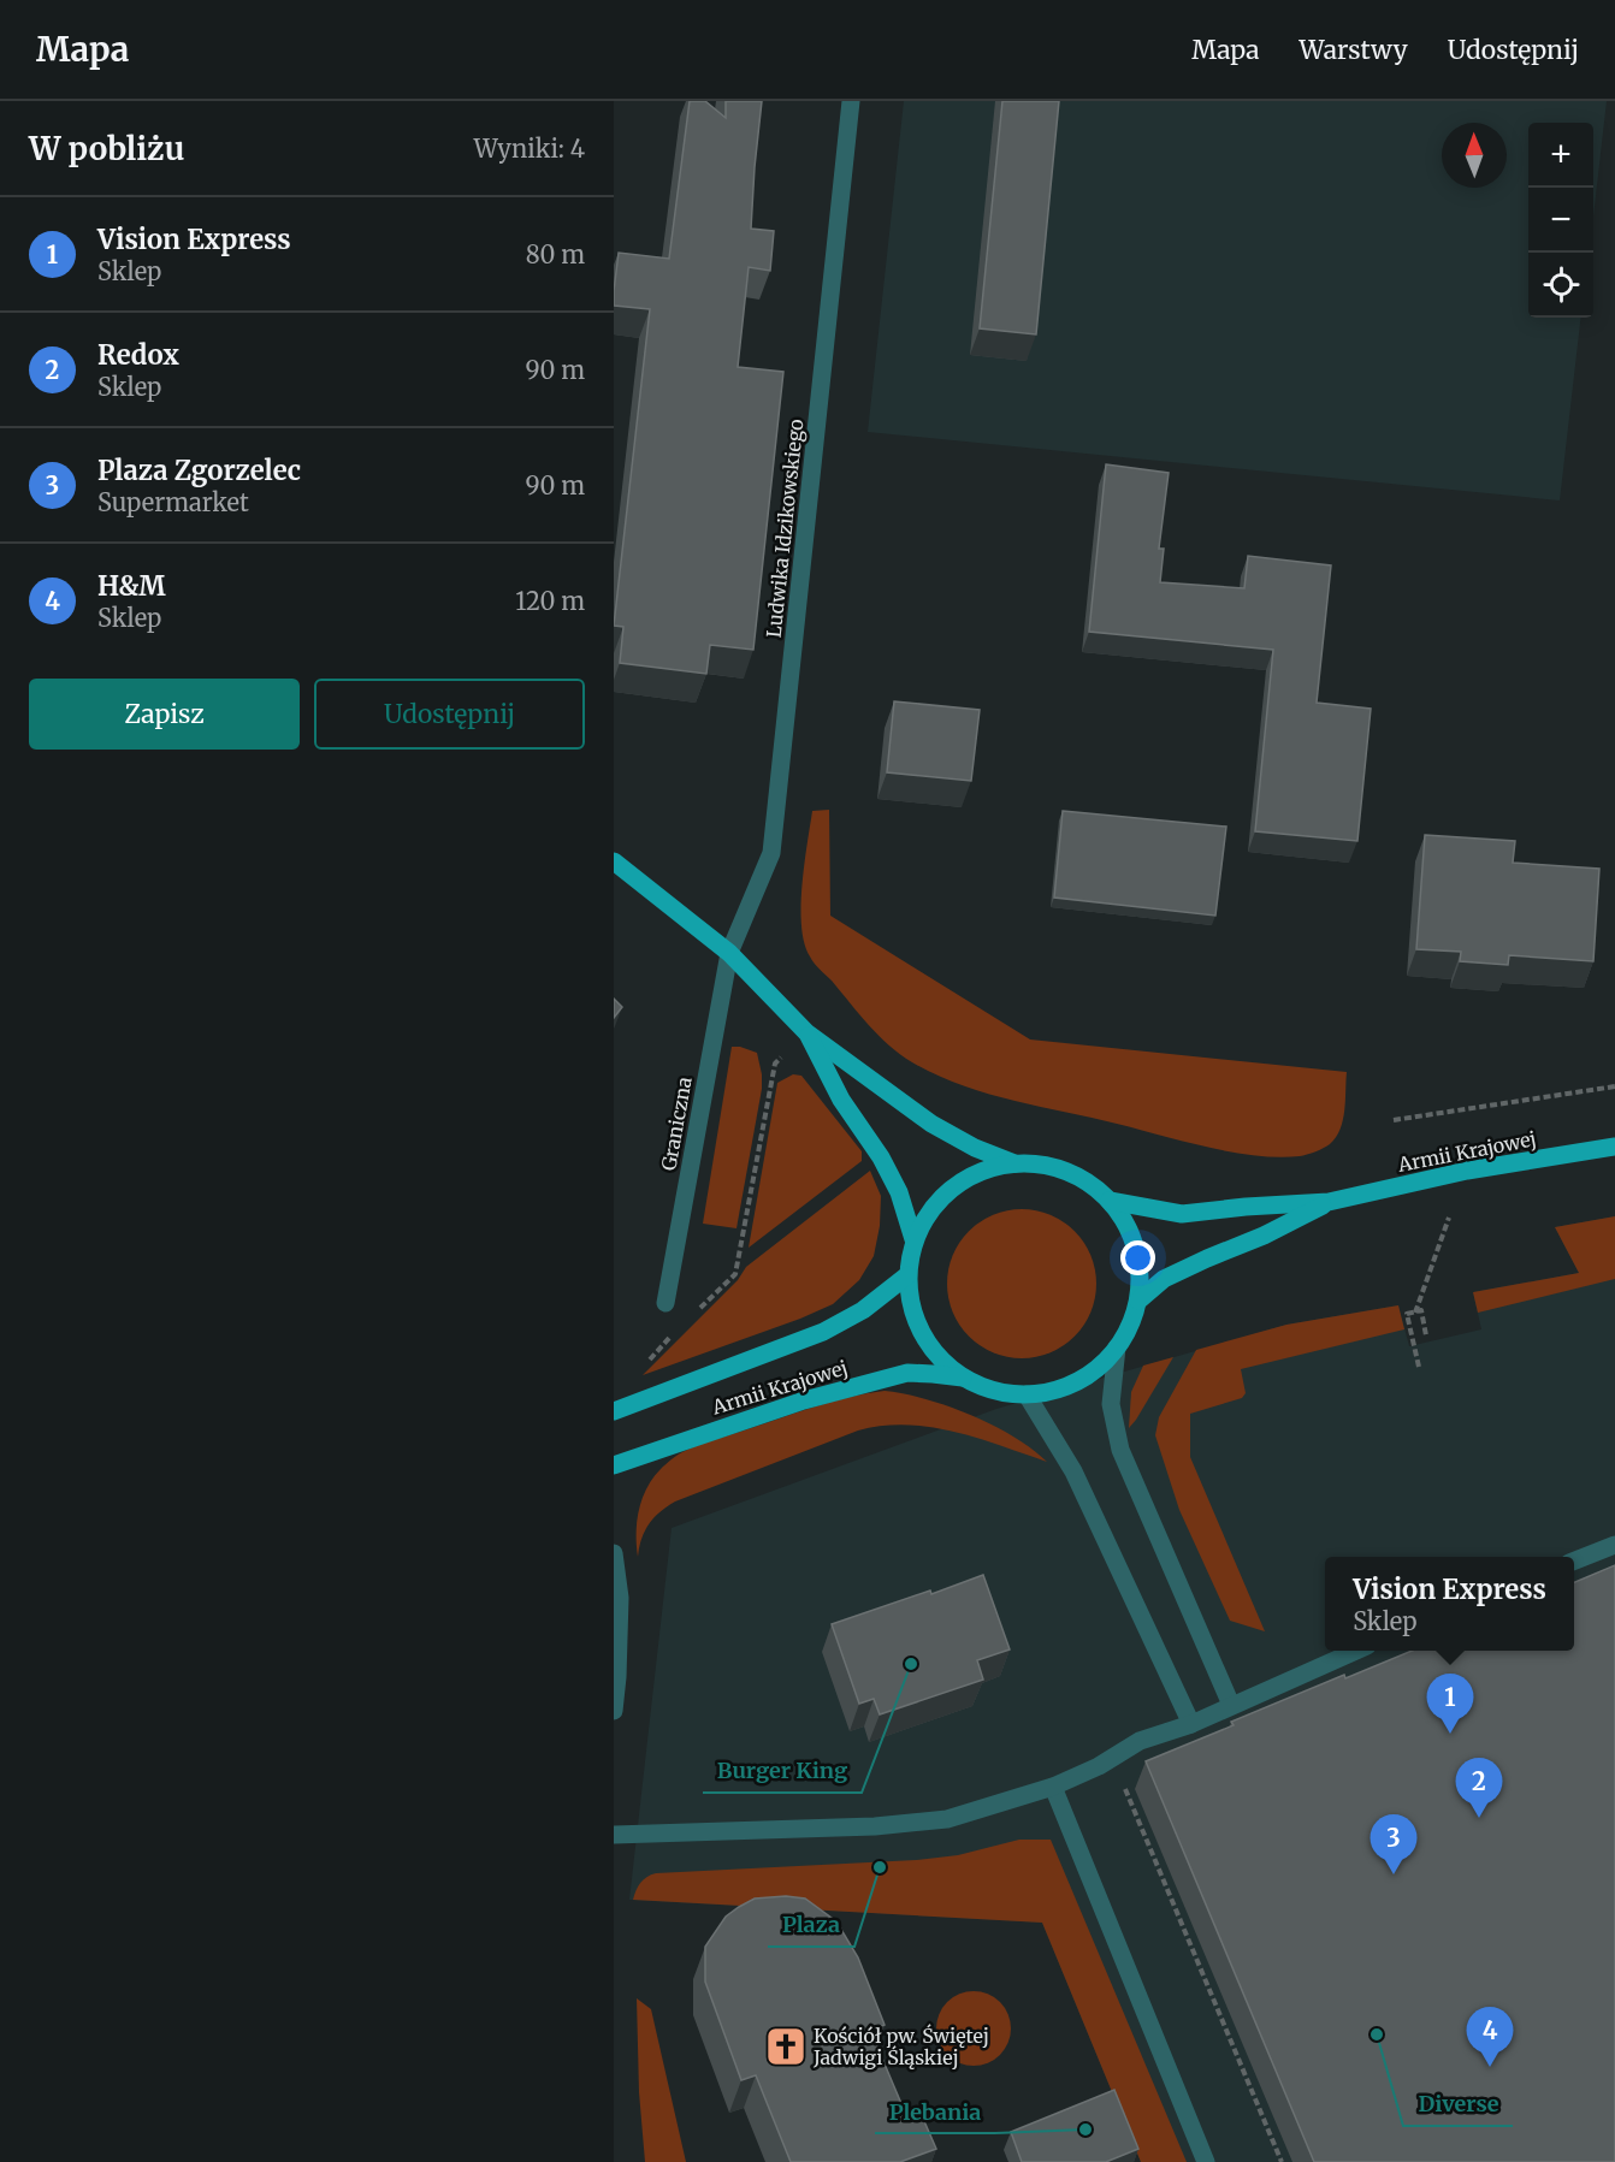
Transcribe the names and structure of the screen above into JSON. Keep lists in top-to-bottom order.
{
  "streets": {
    "main road": ["Armii Krajowej"],
    "street": ["Ludwika Idzikowskiego", "Graniczna"]
  },
  "crossings": [
    ["Ludwika Idzikowskiego", "Graniczna"]
  ],
  "places": {
    "other": [
      "Burger King",
      "Plaza",
      "Diverse",
      "Plebania"
    ],
    "church": ["Kościół pw. Świętej Jadwigi Śląskiej"]
  },
  "north": "top",
  "page": {
    "header": "Mapa",
    "nav": ["Mapa", "Warstwy", "Udostępnij"],
    "heading": ["W pobliżu", "Wyniki: 4"],
    "map_buttons": ["+", "−"],
    "list": [
      {
        "mark": "1",
        "name": "Vision Express",
        "note": "Sklep",
        "value": "80 m"
      },
      {
        "mark": "2",
        "name": "Redox",
        "note": "Sklep",
        "value": "90 m"
      },
      {
        "mark": "3",
        "name": "Plaza Zgorzelec",
        "note": "Supermarket",
        "value": "90 m"
      },
      {
        "mark": "4",
        "name": "H&M",
        "note": "Sklep",
        "value": "120 m"
      }
    ],
    "buttons": ["Zapisz", "Udostępnij"],
    "popup": ["Vision Express", "Sklep"],
    "pins": [
      "1",
      "2",
      "3",
      "4"
    ]
  }
}
